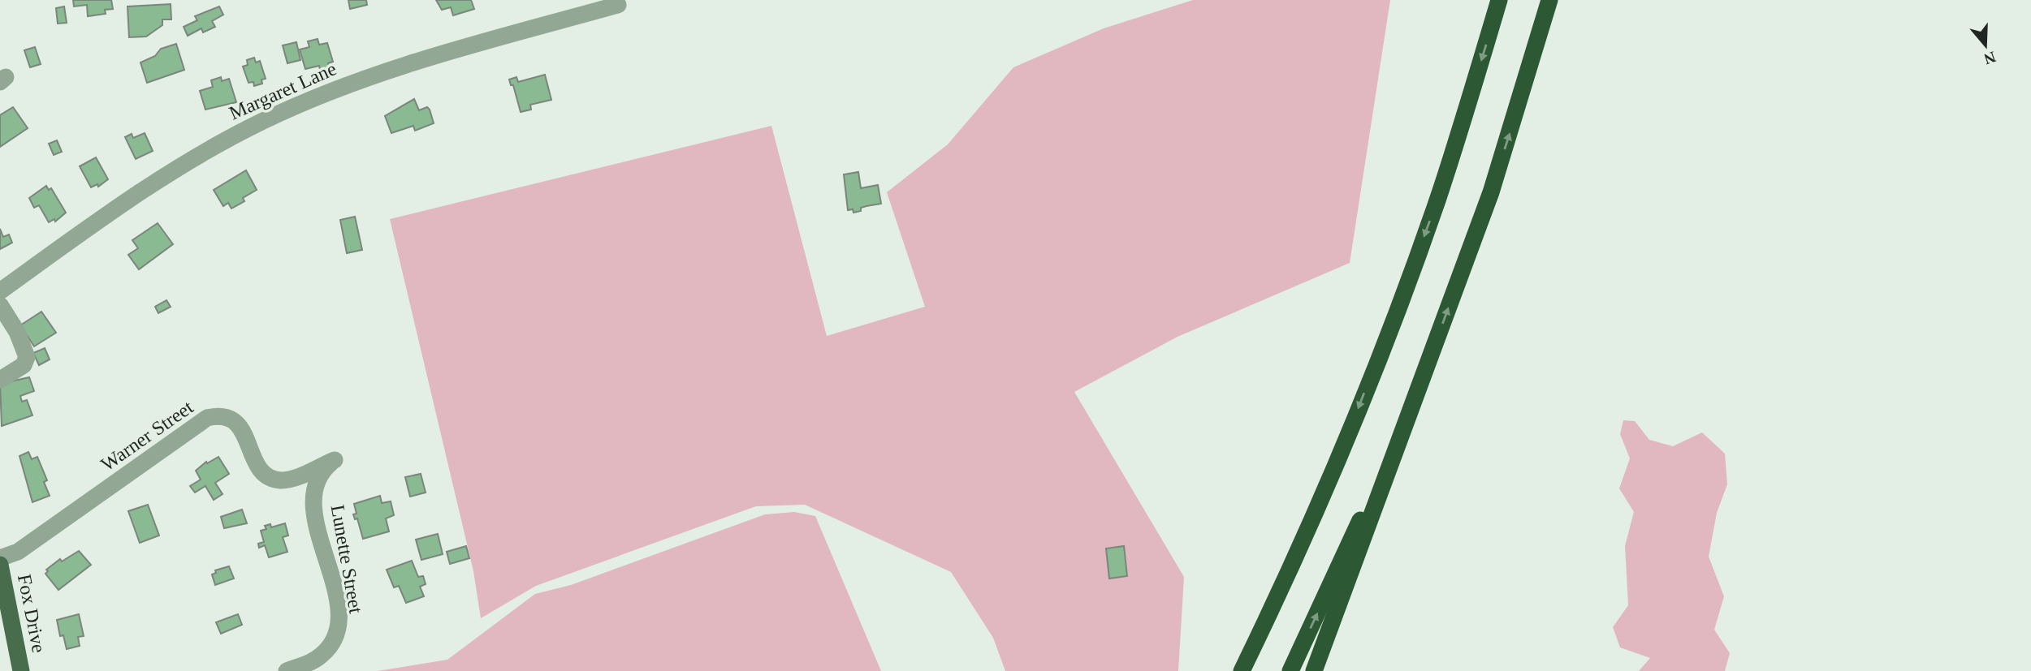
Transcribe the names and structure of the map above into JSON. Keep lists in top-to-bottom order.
{
  "streets": {
    "main road": ["Fox Drive"],
    "street": ["Margaret Lane", "Warner Street", "Lunette Street"]
  },
  "crossings": [
    ["Warner Street", "Lunette Street"]
  ],
  "north": "bottom"
}
